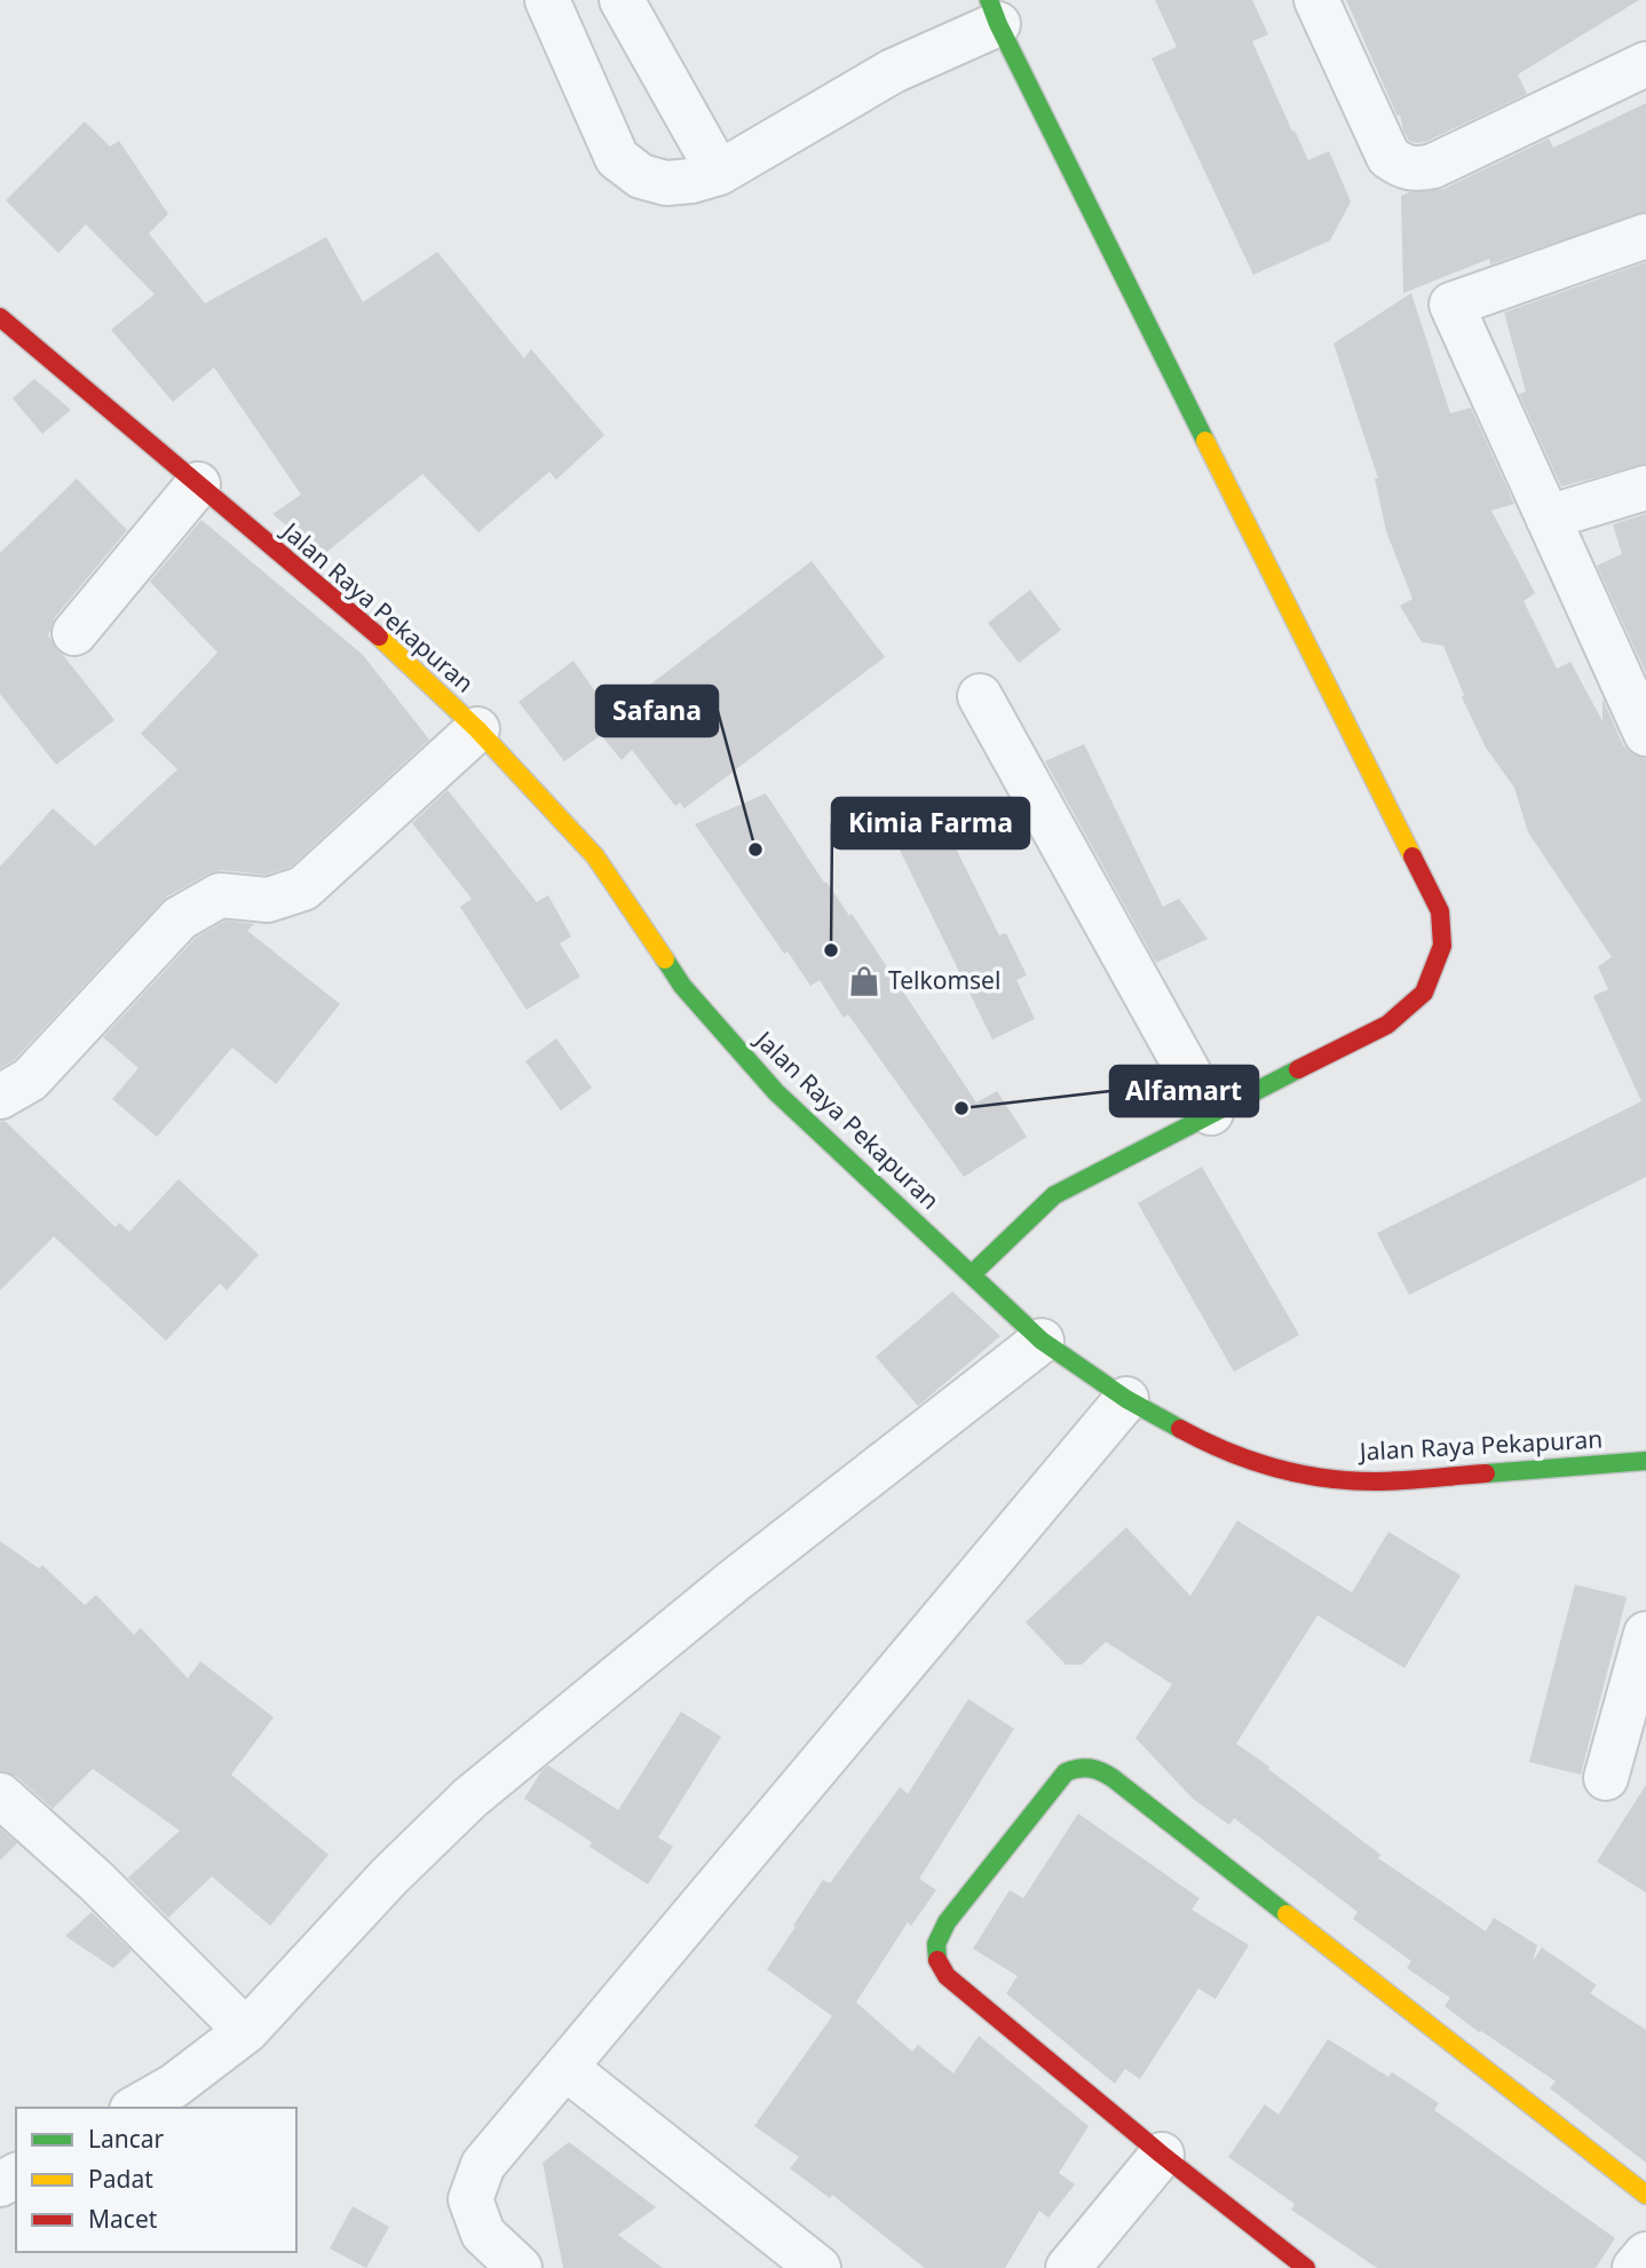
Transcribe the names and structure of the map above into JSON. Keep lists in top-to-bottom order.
{
  "streets": {
    "street": ["Jalan Raya Pekapuran"]
  },
  "places": {
    "other": ["Safana", "Kimia Farma", "Alfamart"],
    "shop": ["Telkomsel"]
  },
  "legend": ["Lancar", "Padat", "Macet"]
}
